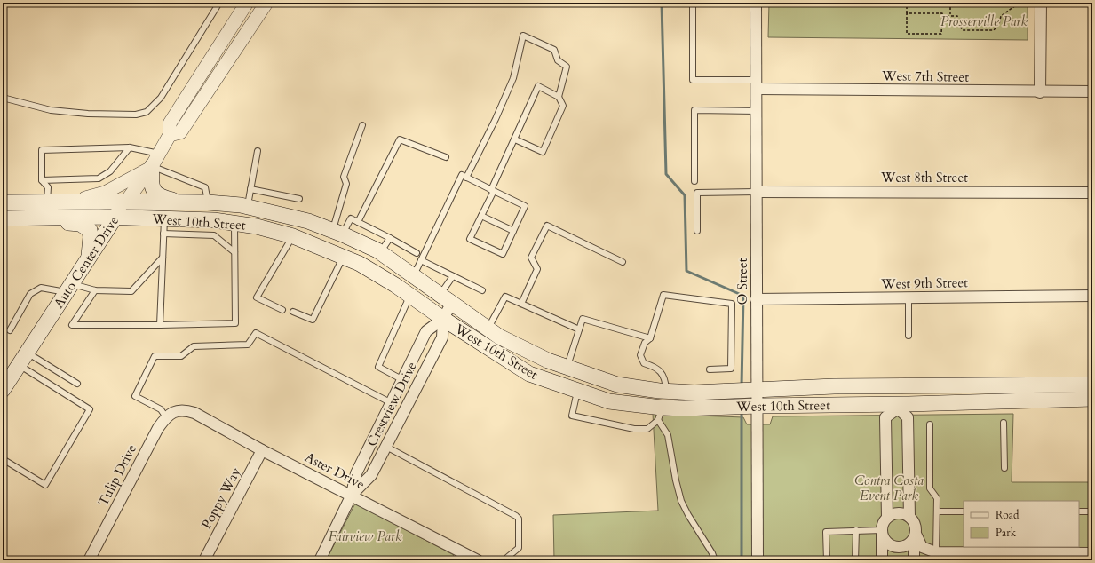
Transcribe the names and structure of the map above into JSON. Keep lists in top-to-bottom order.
{
  "streets": {
    "main road": ["West 10th Street", "Auto Center Drive"],
    "street": [
      "West 7th Street",
      "West 8th Street",
      "O Street",
      "West 9th Street",
      "Crestview Drive",
      "Aster Drive",
      "Tulip Drive",
      "Poppy Way"
    ]
  },
  "crossings": [
    ["West 7th Street", "O Street"],
    ["West 8th Street", "O Street"],
    ["West 10th Street", "Auto Center Drive"],
    ["West 10th Street", "O Street"],
    ["West 10th Street", "Crestview Drive"],
    ["O Street", "West 9th Street"],
    ["Crestview Drive", "Aster Drive"],
    ["Aster Drive", "Tulip Drive"],
    ["Aster Drive", "Poppy Way"]
  ],
  "parks": ["Prosserville Park", "Contra Costa Event Park", "Fairview Park"],
  "legend": ["Road", "Park"]
}
